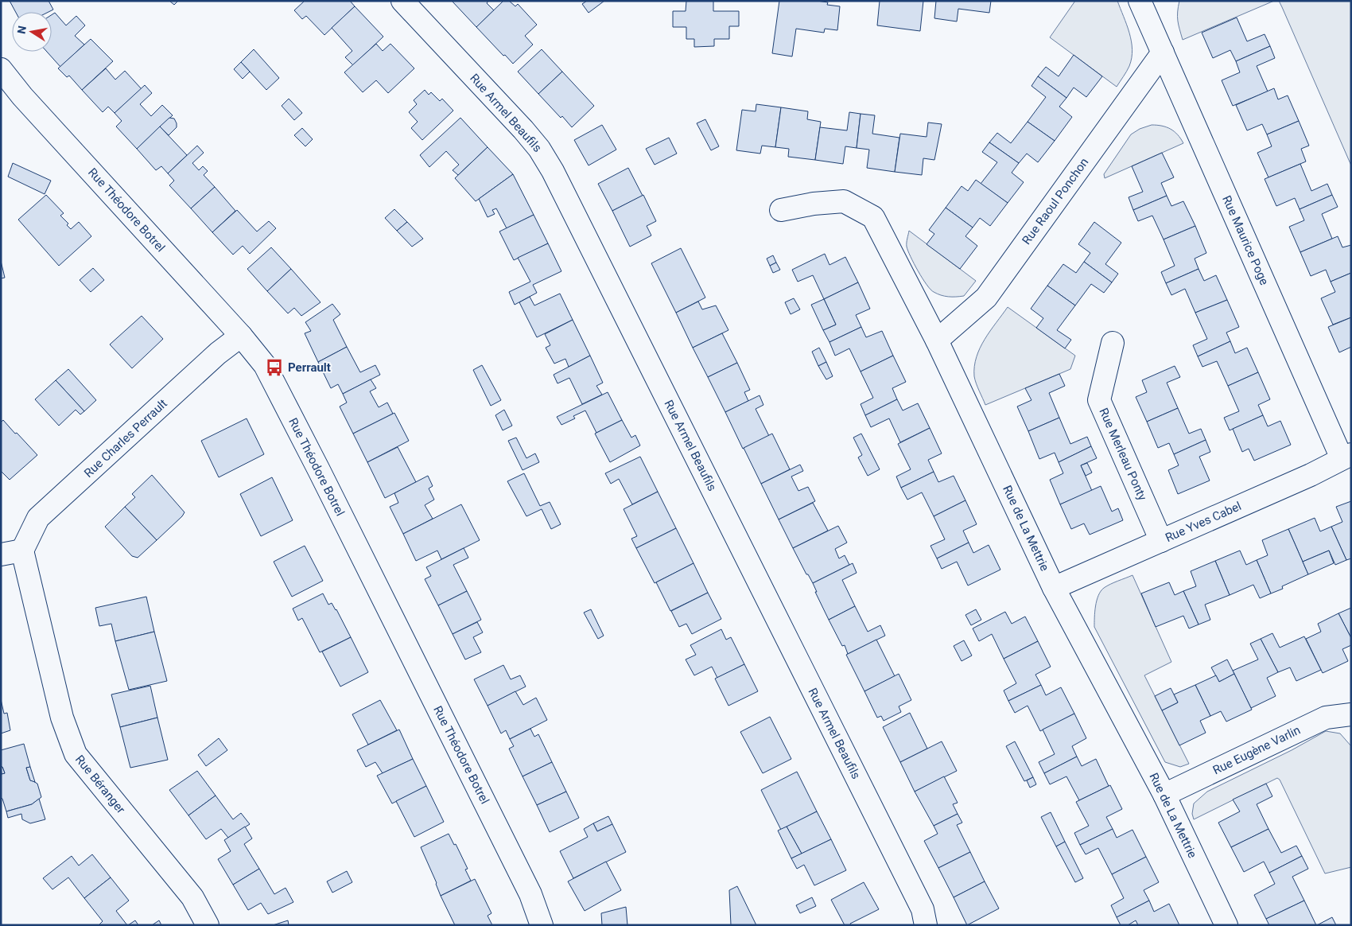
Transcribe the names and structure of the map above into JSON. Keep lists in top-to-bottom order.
{
  "streets": {
    "street": [
      "Rue Armel Beaufils",
      "Rue Raoul Ponchon",
      "Rue Théodore Botrel",
      "Rue Maurice Poge",
      "Rue Charles Perrault",
      "Rue Merleau Ponty",
      "Rue Yves Cabel",
      "Rue de La Mettrie",
      "Rue Eugène Varlin",
      "Rue Béranger"
    ]
  },
  "crossings": [
    ["Rue Raoul Ponchon", "Rue Maurice Poge"],
    ["Rue Raoul Ponchon", "Rue de La Mettrie"],
    ["Rue Théodore Botrel", "Rue Charles Perrault"],
    ["Rue Maurice Poge", "Rue Yves Cabel"],
    ["Rue Charles Perrault", "Rue Béranger"],
    ["Rue Merleau Ponty", "Rue Yves Cabel"],
    ["Rue Yves Cabel", "Rue de La Mettrie"],
    ["Rue de La Mettrie", "Rue Eugène Varlin"]
  ],
  "places": {
    "bus stop": ["Perrault"]
  },
  "north": "left"
}
